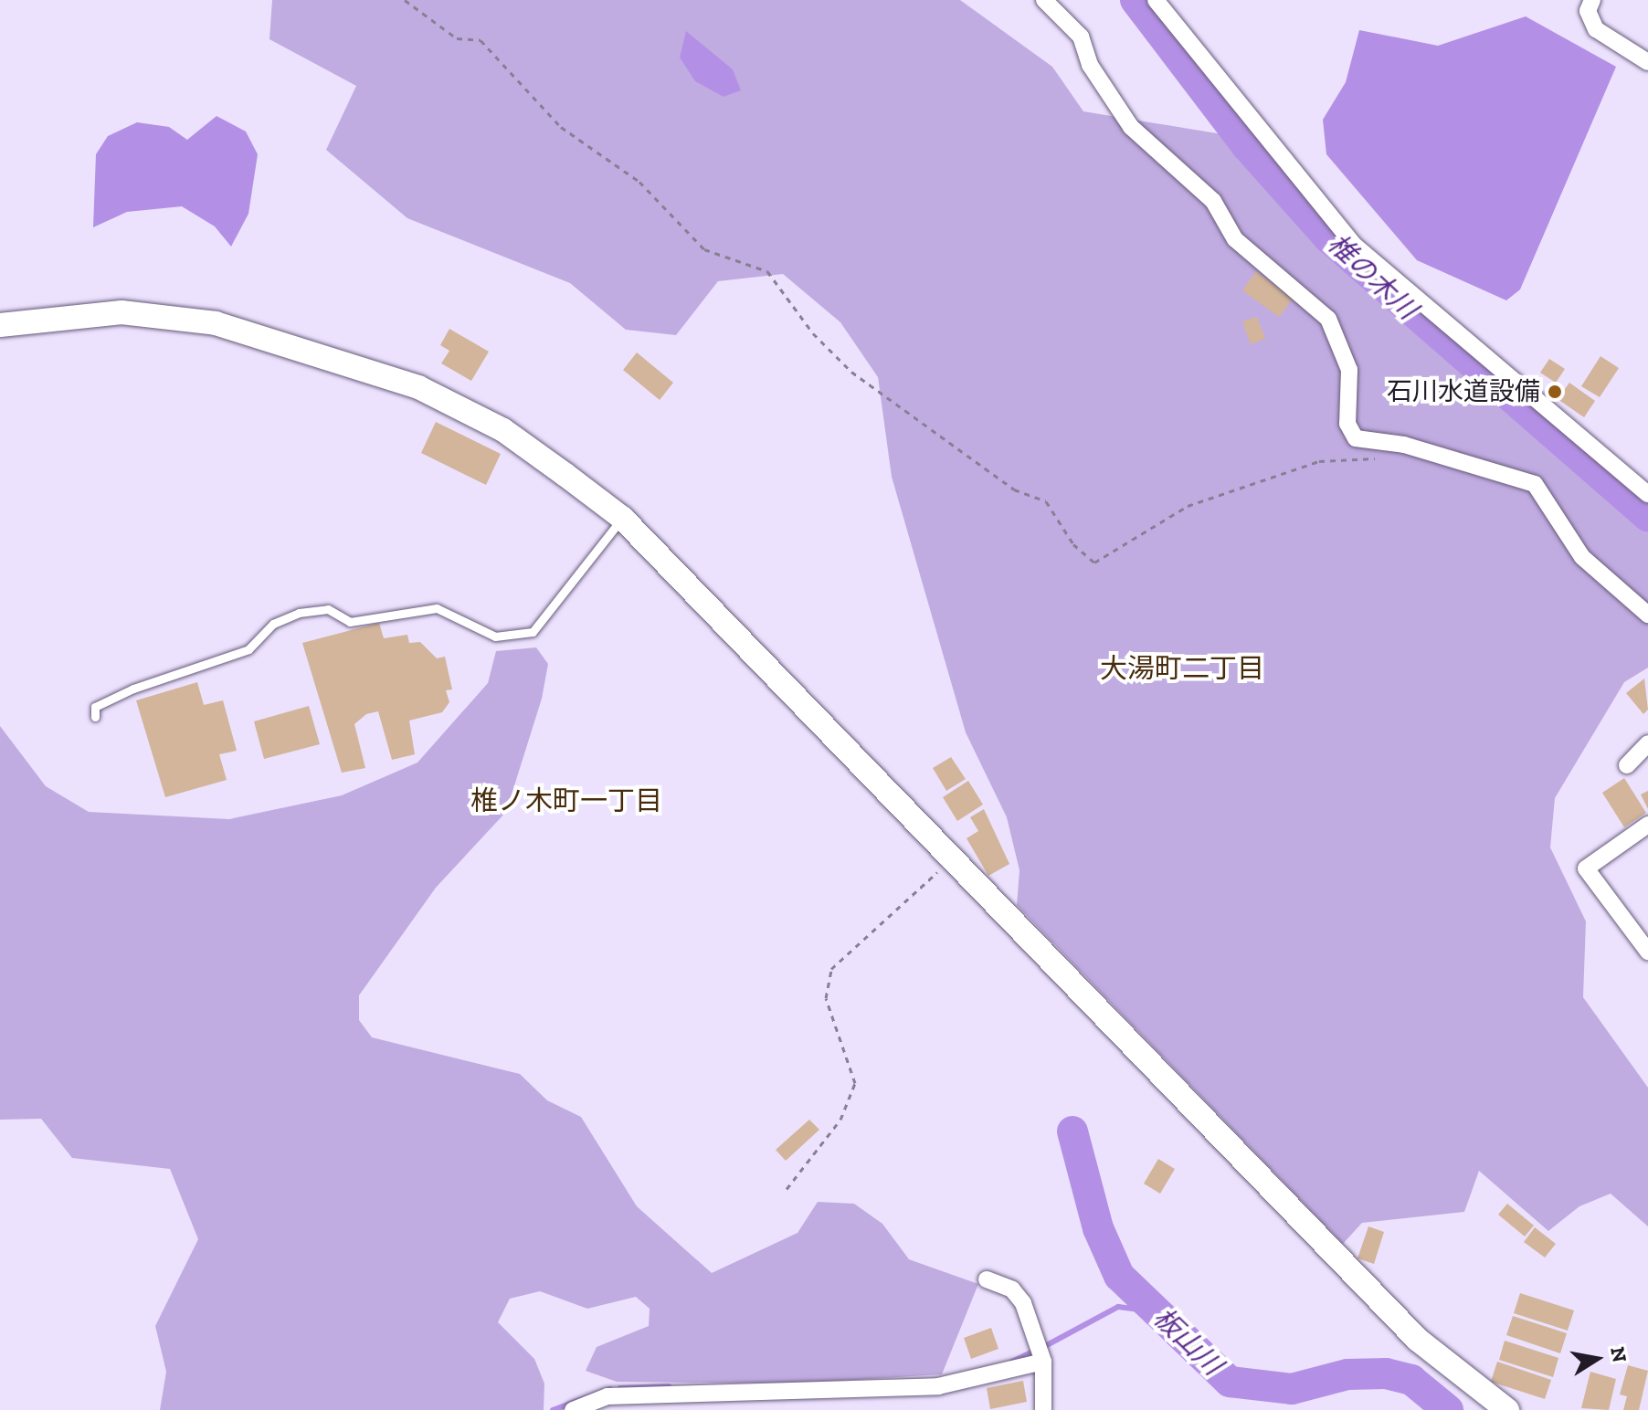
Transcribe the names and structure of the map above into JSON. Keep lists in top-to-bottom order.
{
  "districts": ["大湯町二丁目", "椎ノ木町一丁目"],
  "water": ["椎の木川", "板山川"],
  "places": ["石川水道設備"],
  "north": "right"
}
